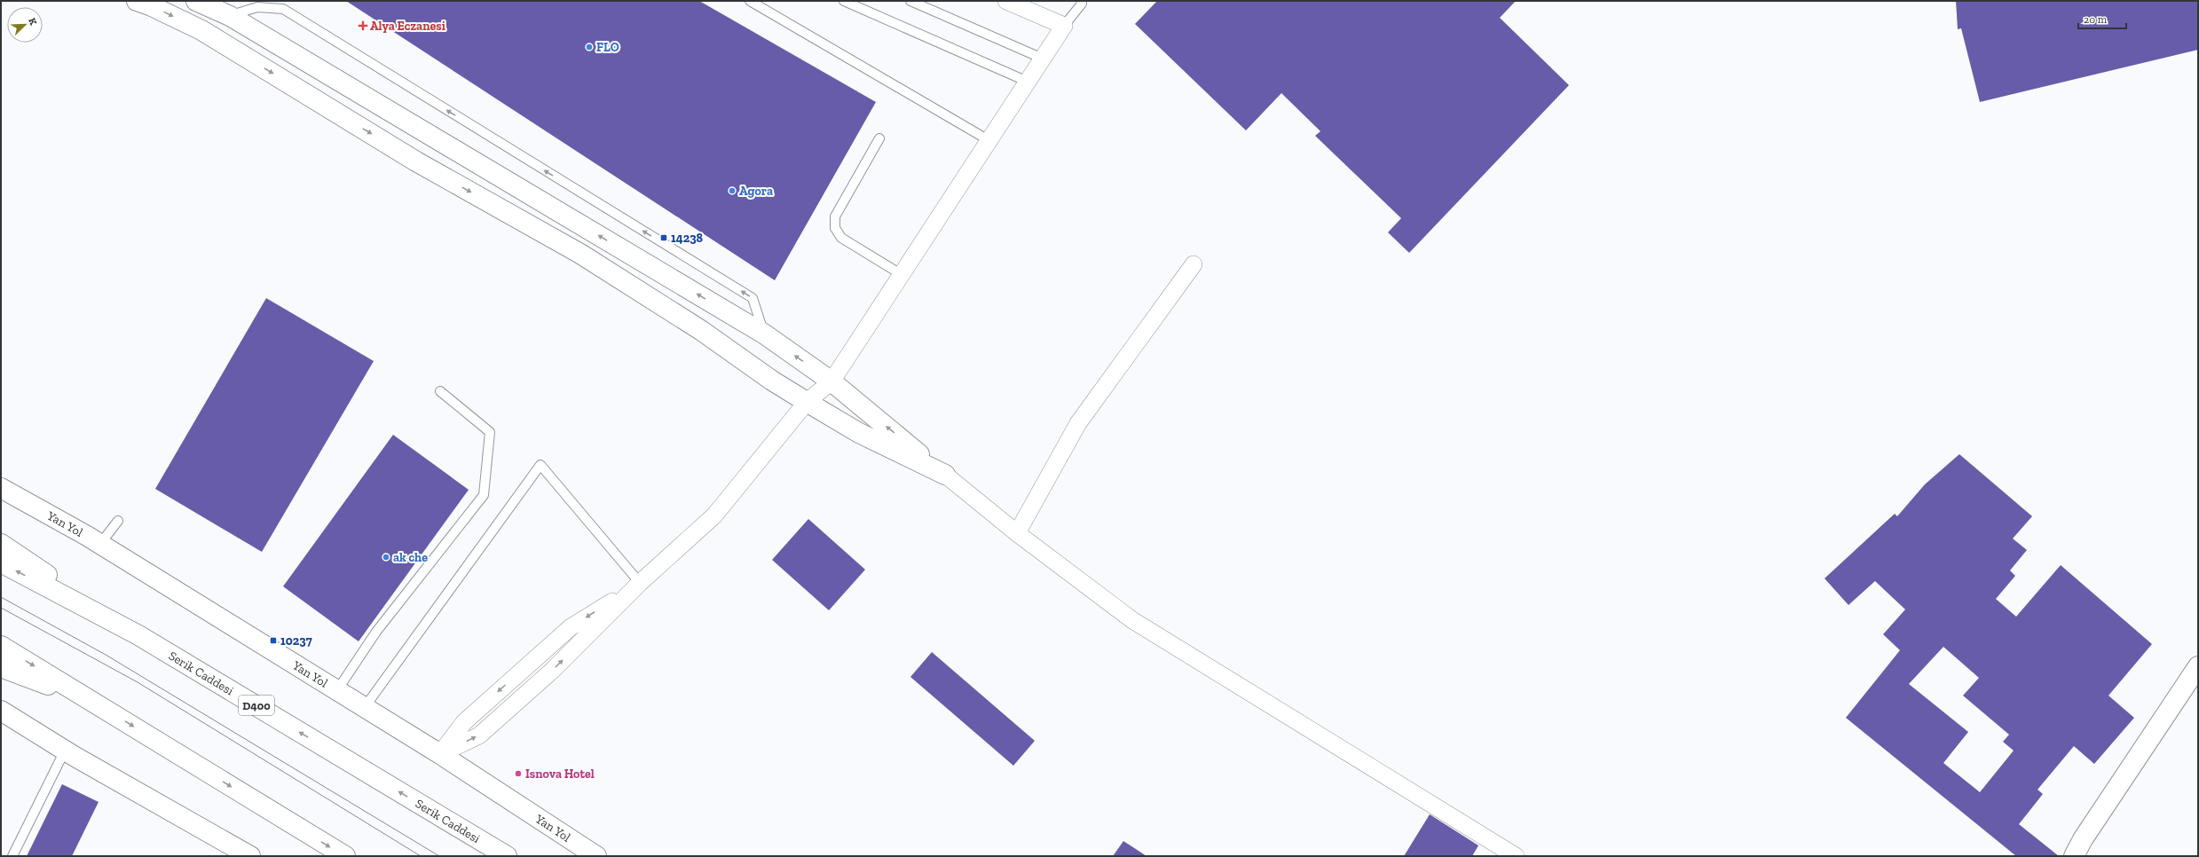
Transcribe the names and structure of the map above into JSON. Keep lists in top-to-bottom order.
{
  "streets": {
    "main road": ["Yan Yol", "Serik Caddesi", "D400"]
  },
  "places": {
    "health": ["Alya Eczanesi"],
    "other": [
      "FLO",
      "Agora",
      "ak che",
      "Isnova Hotel"
    ],
    "transit": ["14238", "10237"]
  },
  "scale_bar": "20 m",
  "north": "top right"
}
